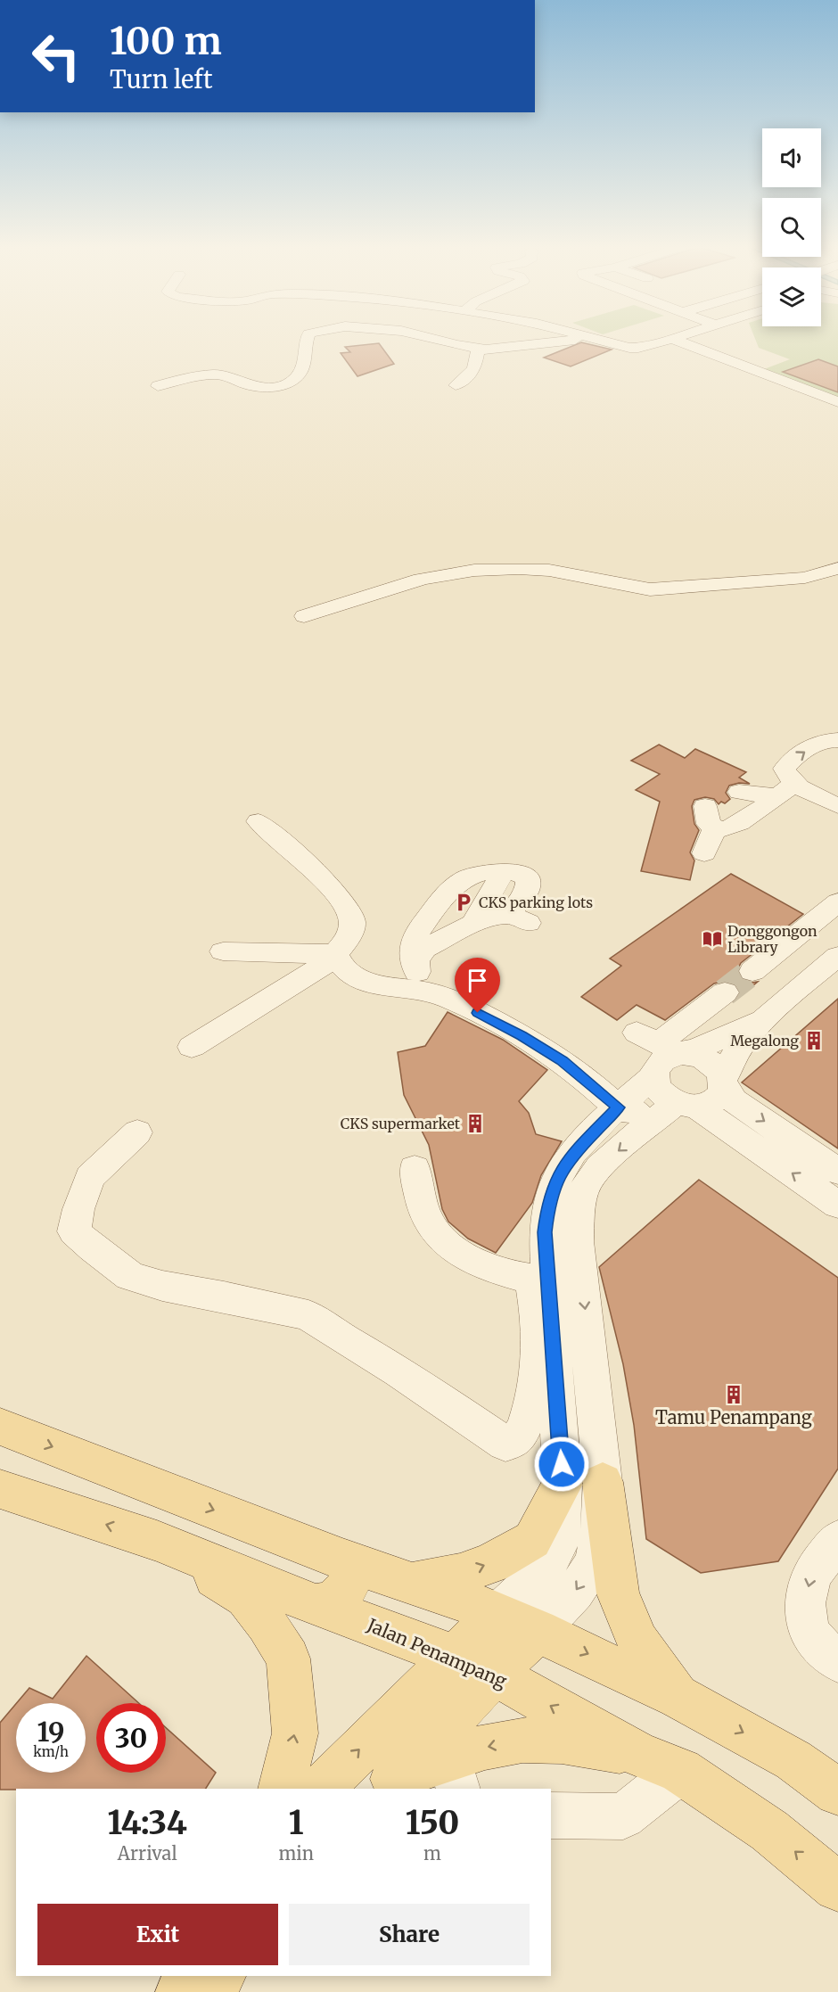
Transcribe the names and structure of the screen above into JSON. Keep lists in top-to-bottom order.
{
  "streets": {
    "main road": ["Jalan Penampang"]
  },
  "places": {
    "parking": ["CKS parking lots"],
    "library": ["Donggongon Library"],
    "building": ["Megalong", "CKS supermarket", "Tamu Penampang"]
  },
  "page": {
    "turn": ["100 m", "Turn left"],
    "speed": "19 km/h",
    "limit": "30",
    "eta": [
      "14:34",
      "Arrival",
      "1",
      "min",
      "150",
      "m"
    ],
    "buttons": ["Exit", "Share"]
  }
}
